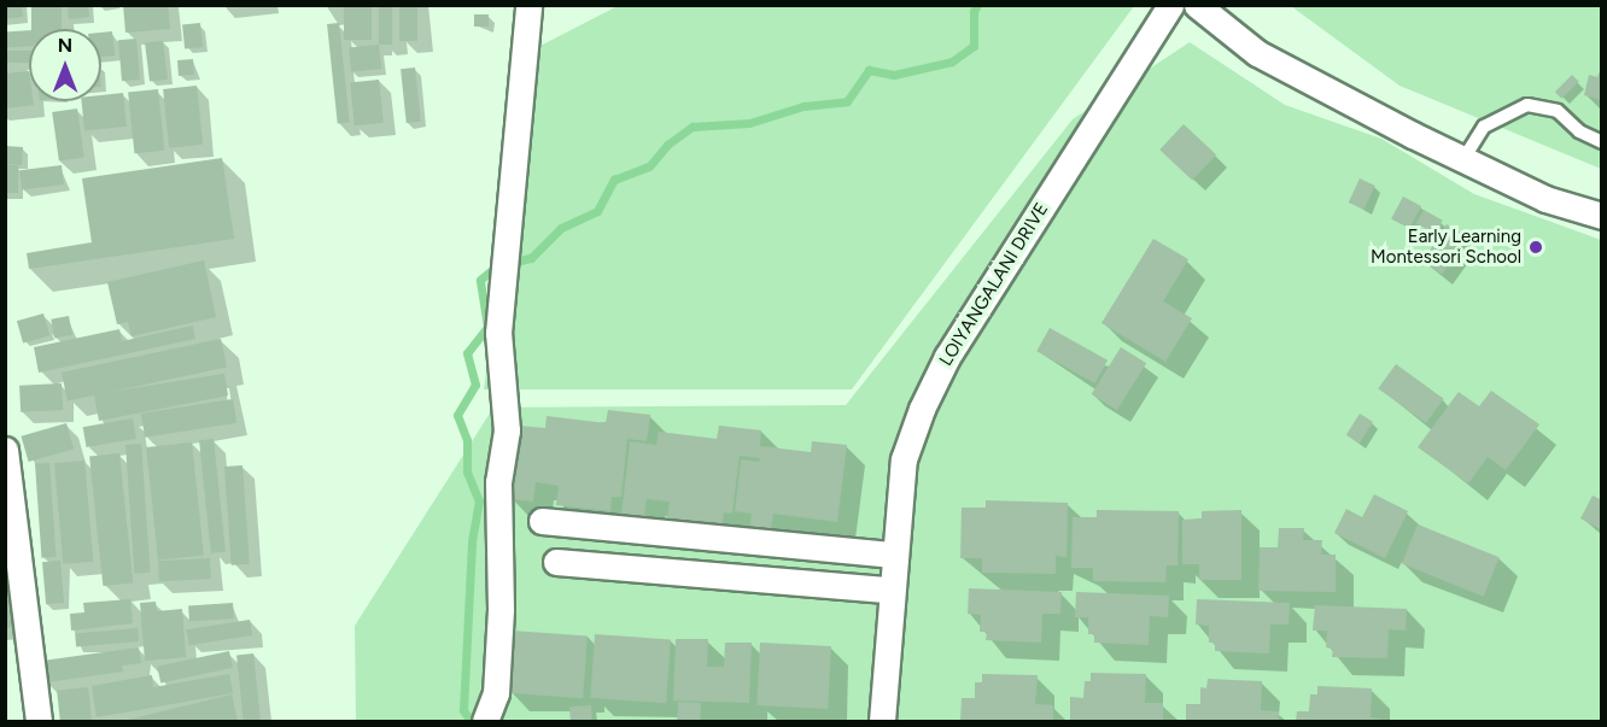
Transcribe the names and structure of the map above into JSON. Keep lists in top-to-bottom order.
{
  "streets": {
    "street": ["LOIYANGALANI DRIVE"]
  },
  "places": ["Early Learning Montessori School"],
  "north": "top"
}
